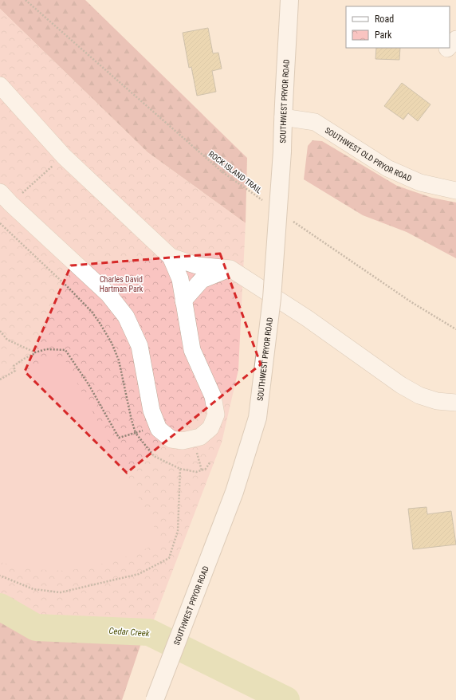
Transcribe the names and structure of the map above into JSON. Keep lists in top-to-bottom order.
{
  "streets": {
    "main road": ["SOUTHWEST PRYOR ROAD"],
    "street": ["SOUTHWEST OLD PRYOR ROAD"],
    "path": ["ROCK ISLAND TRAIL"]
  },
  "crossings": [
    ["SOUTHWEST PRYOR ROAD", "SOUTHWEST OLD PRYOR ROAD"]
  ],
  "water": ["Cedar Creek"],
  "parks": ["Charles David Hartman Park"],
  "legend": ["Road", "Park"]
}
